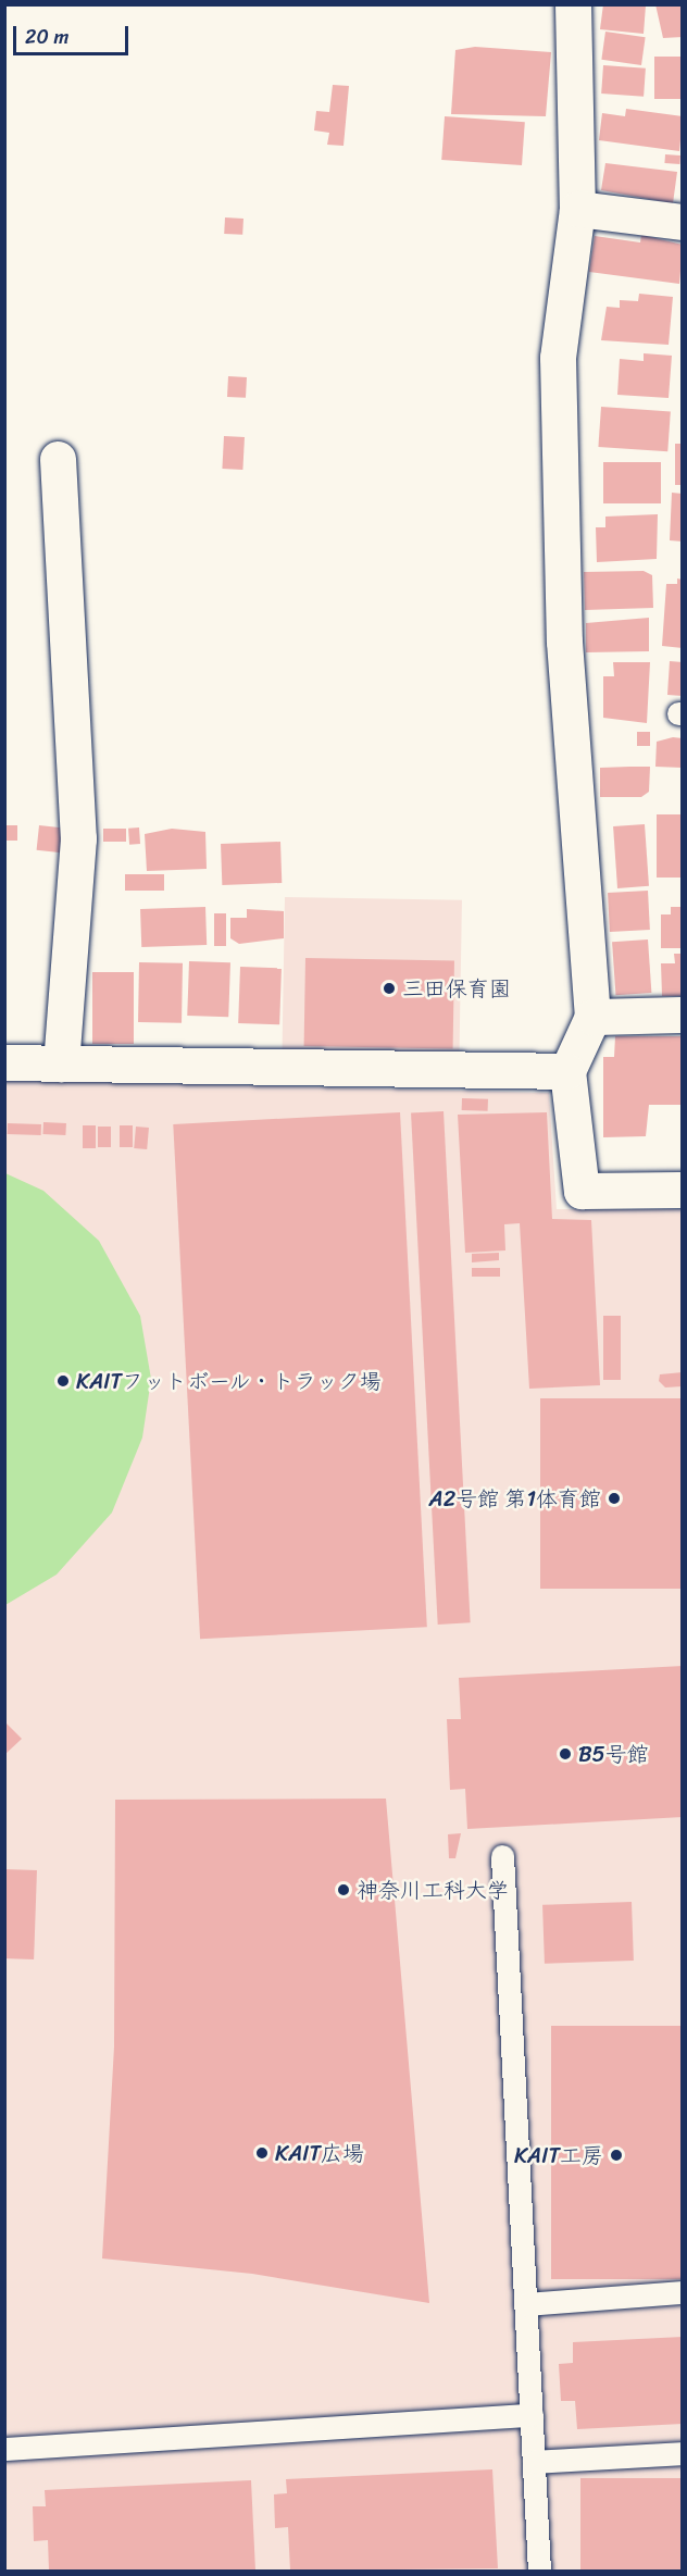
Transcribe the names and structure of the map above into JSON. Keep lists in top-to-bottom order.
{
  "places": [
    "三田保育園",
    "KAITフットボール・トラック場",
    "A2号館 第1体育館",
    "B5号館",
    "神奈川工科大学",
    "KAIT広場",
    "KAIT工房"
  ],
  "scale_bar": "20 m"
}
